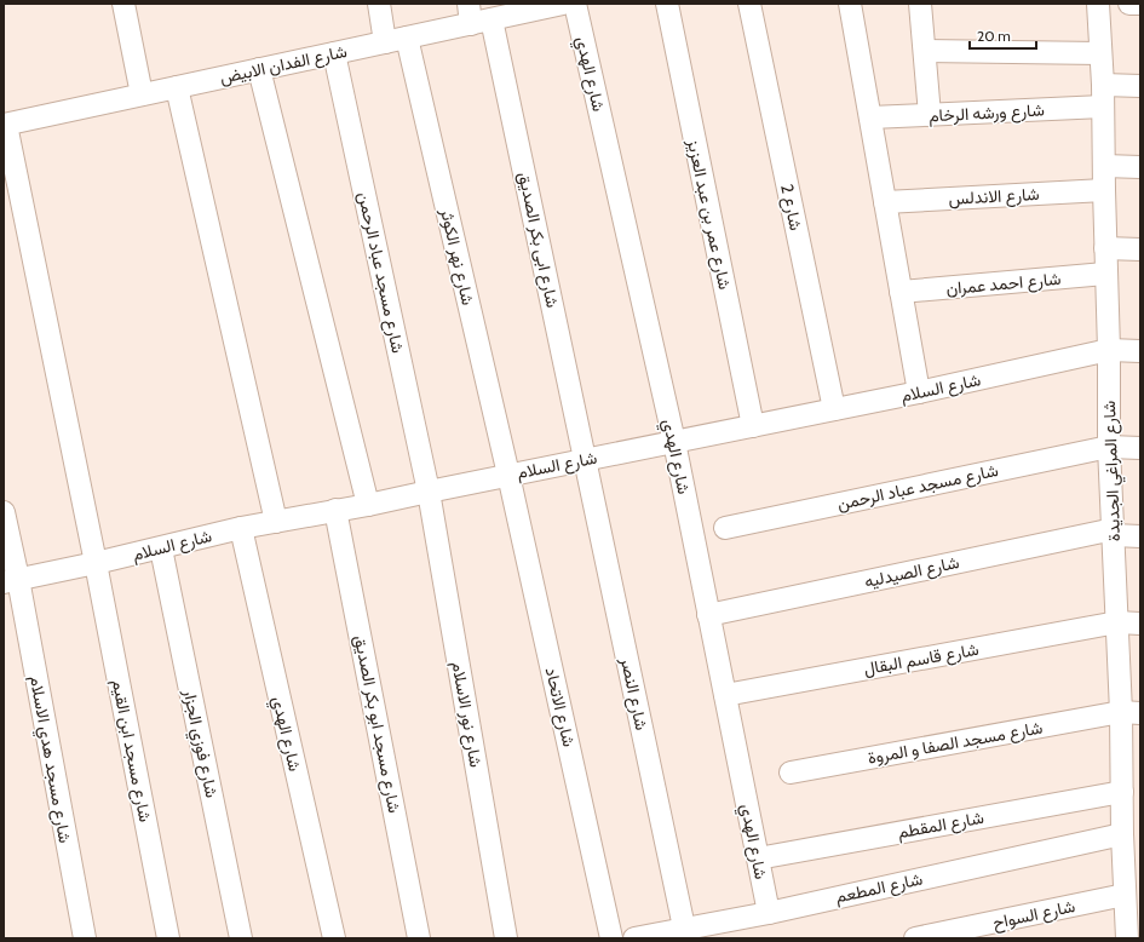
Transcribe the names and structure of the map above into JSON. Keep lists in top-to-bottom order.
{
  "streets": {
    "street": [
      "شارع الفدان الابيض",
      "شارع الهدي",
      "شارع ورشه الرخام",
      "شارع الاندلس",
      "شارع 2",
      "شارع عمر بن عبد العزيز",
      "شارع ابى بكر الصديق",
      "شارع نهر الكوثر",
      "شارع مسجد عباد الرحمن",
      "شارع احمد عمران",
      "شارع السلام",
      "شارع المراغي الجديدة",
      "شارع الصيدليه",
      "شارع قاسم البقال",
      "شارع النصر",
      "شارع الاتحاد",
      "شارع نور الاسلام",
      "شارع مسجد ابو بكر الصديق",
      "شارع مسجد الصفا و المروة",
      "شارع فوزي الجزار",
      "شارع مسجد ابن القيم",
      "شارع مسجد هدي الاسلام",
      "شارع المقطم",
      "شارع المطعم",
      "شارع السواح"
    ]
  },
  "crossings": [
    ["شارع الفدان الابيض", "شارع ابى بكر الصديق"],
    ["شارع الفدان الابيض", "شارع نهر الكوثر"],
    ["شارع الفدان الابيض", "شارع مسجد عباد الرحمن"],
    ["شارع الفدان الابيض", "شارع مسجد ابن القيم"],
    ["شارع الهدي", "شارع السلام"],
    ["شارع الهدي", "شارع الصيدليه"],
    ["شارع الهدي", "شارع قاسم البقال"],
    ["شارع الهدي", "شارع المقطم"],
    ["شارع الهدي", "شارع المطعم"],
    ["شارع ورشه الرخام", "شارع المراغي الجديدة"],
    ["شارع الاندلس", "شارع المراغي الجديدة"],
    ["شارع 2", "شارع السلام"],
    ["شارع عمر بن عبد العزيز", "شارع السلام"],
    ["شارع ابى بكر الصديق", "شارع السلام"],
    ["شارع ابى بكر الصديق", "شارع النصر"],
    ["شارع نهر الكوثر", "شارع السلام"],
    ["شارع نهر الكوثر", "شارع الاتحاد"],
    ["شارع مسجد عباد الرحمن", "شارع السلام"],
    ["شارع مسجد عباد الرحمن", "شارع المراغي الجديدة"],
    ["شارع مسجد عباد الرحمن", "شارع نور الاسلام"],
    ["شارع احمد عمران", "شارع المراغي الجديدة"],
    ["شارع السلام", "شارع المراغي الجديدة"],
    ["شارع السلام", "شارع النصر"],
    ["شارع السلام", "شارع الاتحاد"],
    ["شارع السلام", "شارع نور الاسلام"],
    ["شارع السلام", "شارع مسجد ابو بكر الصديق"],
    ["شارع السلام", "شارع فوزي الجزار"],
    ["شارع السلام", "شارع مسجد ابن القيم"],
    ["شارع السلام", "شارع مسجد هدي الاسلام"],
    ["شارع المراغي الجديدة", "شارع الصيدليه"],
    ["شارع المراغي الجديدة", "شارع قاسم البقال"],
    ["شارع المراغي الجديدة", "شارع مسجد الصفا و المروة"],
    ["شارع المراغي الجديدة", "شارع المقطم"],
    ["شارع المراغي الجديدة", "شارع المطعم"],
    ["شارع المراغي الجديدة", "شارع السواح"],
    ["شارع النصر", "شارع المطعم"]
  ],
  "scale_bar": "20 m"
}
